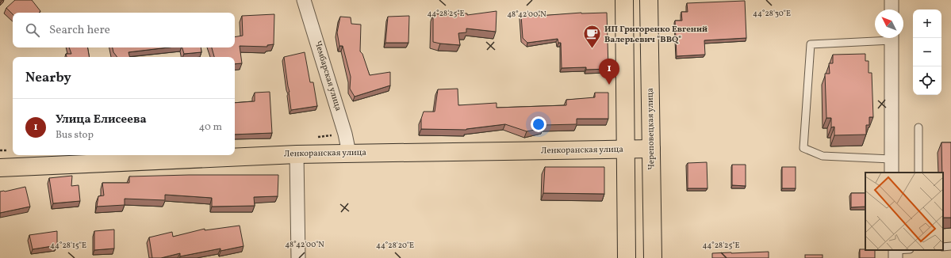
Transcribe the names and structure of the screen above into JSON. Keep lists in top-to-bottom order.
{
  "streets": {
    "highway": ["Череповецкая улица", "Ленкоранская улица"],
    "street": ["Чембарская улица"]
  },
  "crossings": [
    ["Чембарская улица", "Ленкоранская улица"],
    ["Череповецкая улица", "Ленкоранская улица"]
  ],
  "places": {
    "cafe": ["ИП Григоренко Евгений Валерьевич \"BBQ\""]
  },
  "north": "top left",
  "page": {
    "map_buttons": ["+", "−"],
    "search": "Search here",
    "heading": "Nearby",
    "pins": "1",
    "list": [
      {
        "mark": "1",
        "name": "Улица Елисеева",
        "note": "Bus stop",
        "value": "40 m"
      }
    ]
  },
  "coordinates": [
    "44°28'25\"E",
    "44°28'30\"E",
    "48°42'00\"N",
    "44°28'15\"E",
    "44°28'20\"E"
  ]
}
